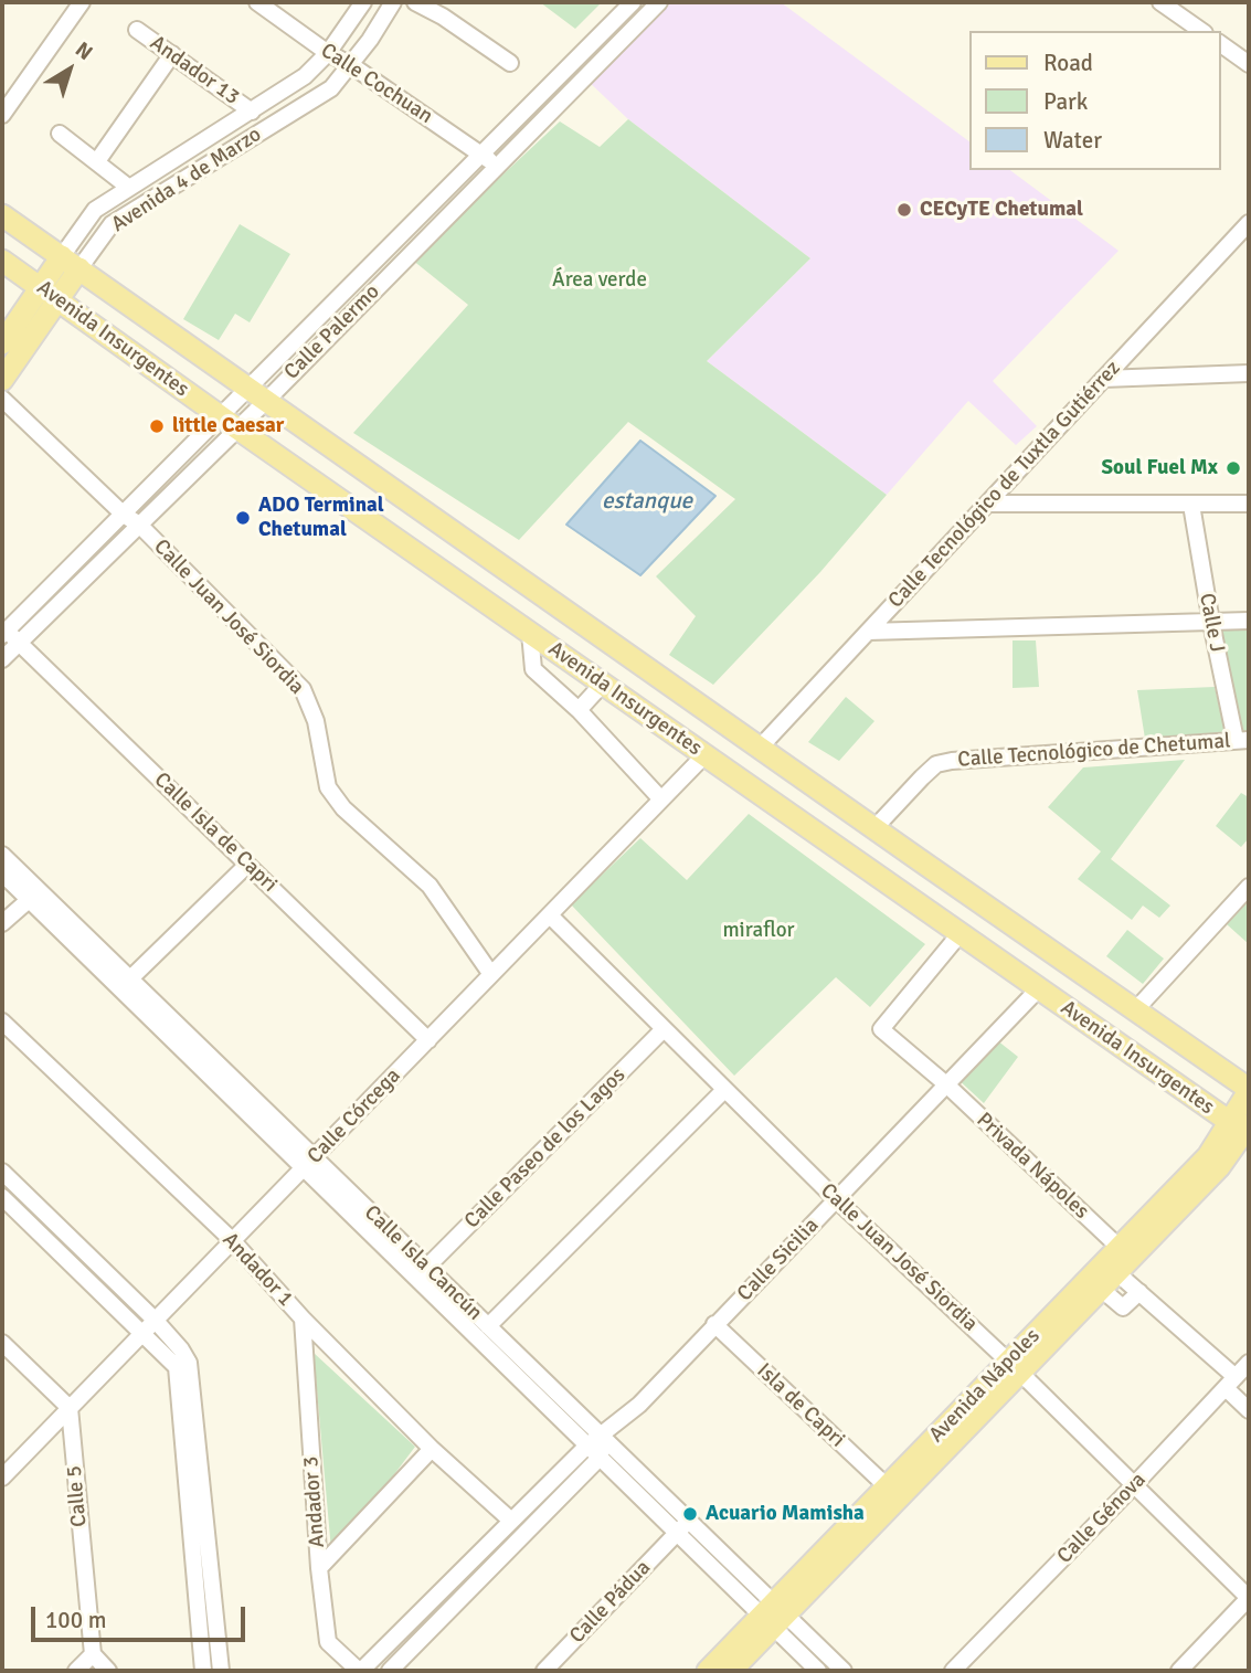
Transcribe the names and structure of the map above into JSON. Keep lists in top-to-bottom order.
{
  "streets": {
    "main road": ["Avenida 4 de Marzo", "Avenida Insurgentes", "Avenida Nápoles"],
    "street": [
      "Andador 13",
      "Calle Cochuan",
      "Calle Palermo",
      "Calle Tecnológico de Tuxtla Gutiérrez",
      "Calle Juan José Siordia",
      "Calle J",
      "Calle Tecnológico de Chetumal",
      "Calle Isla de Capri",
      "Calle Córcega",
      "Calle Paseo de los Lagos",
      "Privada Nápoles",
      "Calle Sicilia",
      "Calle Isla Cancún",
      "Andador 1",
      "Isla de Capri",
      "Calle 5",
      "Andador 3",
      "Calle Génova",
      "Calle Pádua"
    ]
  },
  "crossings": [
    ["Andador 13", "Avenida 4 de Marzo"],
    ["Calle Cochuan", "Avenida 4 de Marzo"],
    ["Calle Cochuan", "Calle Palermo"],
    ["Avenida 4 de Marzo", "Avenida Insurgentes"],
    ["Calle Palermo", "Avenida Insurgentes"],
    ["Calle Palermo", "Calle Juan José Siordia"],
    ["Calle Palermo", "Calle Isla de Capri"],
    ["Avenida Insurgentes", "Calle Tecnológico de Tuxtla Gutiérrez"],
    ["Avenida Insurgentes", "Calle Tecnológico de Chetumal"],
    ["Avenida Insurgentes", "Calle Córcega"],
    ["Avenida Insurgentes", "Privada Nápoles"],
    ["Avenida Insurgentes", "Calle Sicilia"],
    ["Avenida Insurgentes", "Avenida Nápoles"],
    ["Calle Juan José Siordia", "Calle Córcega"],
    ["Calle Juan José Siordia", "Calle Paseo de los Lagos"],
    ["Calle Juan José Siordia", "Calle Sicilia"],
    ["Calle Juan José Siordia", "Avenida Nápoles"],
    ["Calle Juan José Siordia", "Calle Génova"],
    ["Calle J", "Calle Tecnológico de Chetumal"],
    ["Calle Isla de Capri", "Calle Córcega"],
    ["Calle Córcega", "Calle Isla Cancún"],
    ["Calle Córcega", "Andador 1"],
    ["Calle Córcega", "Calle 5"],
    ["Calle Paseo de los Lagos", "Calle Isla Cancún"],
    ["Privada Nápoles", "Calle Sicilia"],
    ["Privada Nápoles", "Avenida Nápoles"],
    ["Privada Nápoles", "Calle Génova"],
    ["Calle Sicilia", "Calle Isla Cancún"],
    ["Calle Sicilia", "Andador 1"],
    ["Calle Sicilia", "Isla de Capri"],
    ["Calle Sicilia", "Andador 3"],
    ["Calle Isla Cancún", "Avenida Nápoles"],
    ["Calle Isla Cancún", "Calle Pádua"],
    ["Andador 1", "Andador 3"],
    ["Avenida Nápoles", "Isla de Capri"]
  ],
  "water": ["estanque"],
  "parks": ["Área verde", "miraflor"],
  "places": [
    "CECyTE Chetumal",
    "little Caesar",
    "Soul Fuel Mx",
    "ADO Terminal Chetumal",
    "Acuario Mamisha"
  ],
  "legend": ["Road", "Park", "Water"],
  "scale_bar": "100 m",
  "north": "top right"
}
